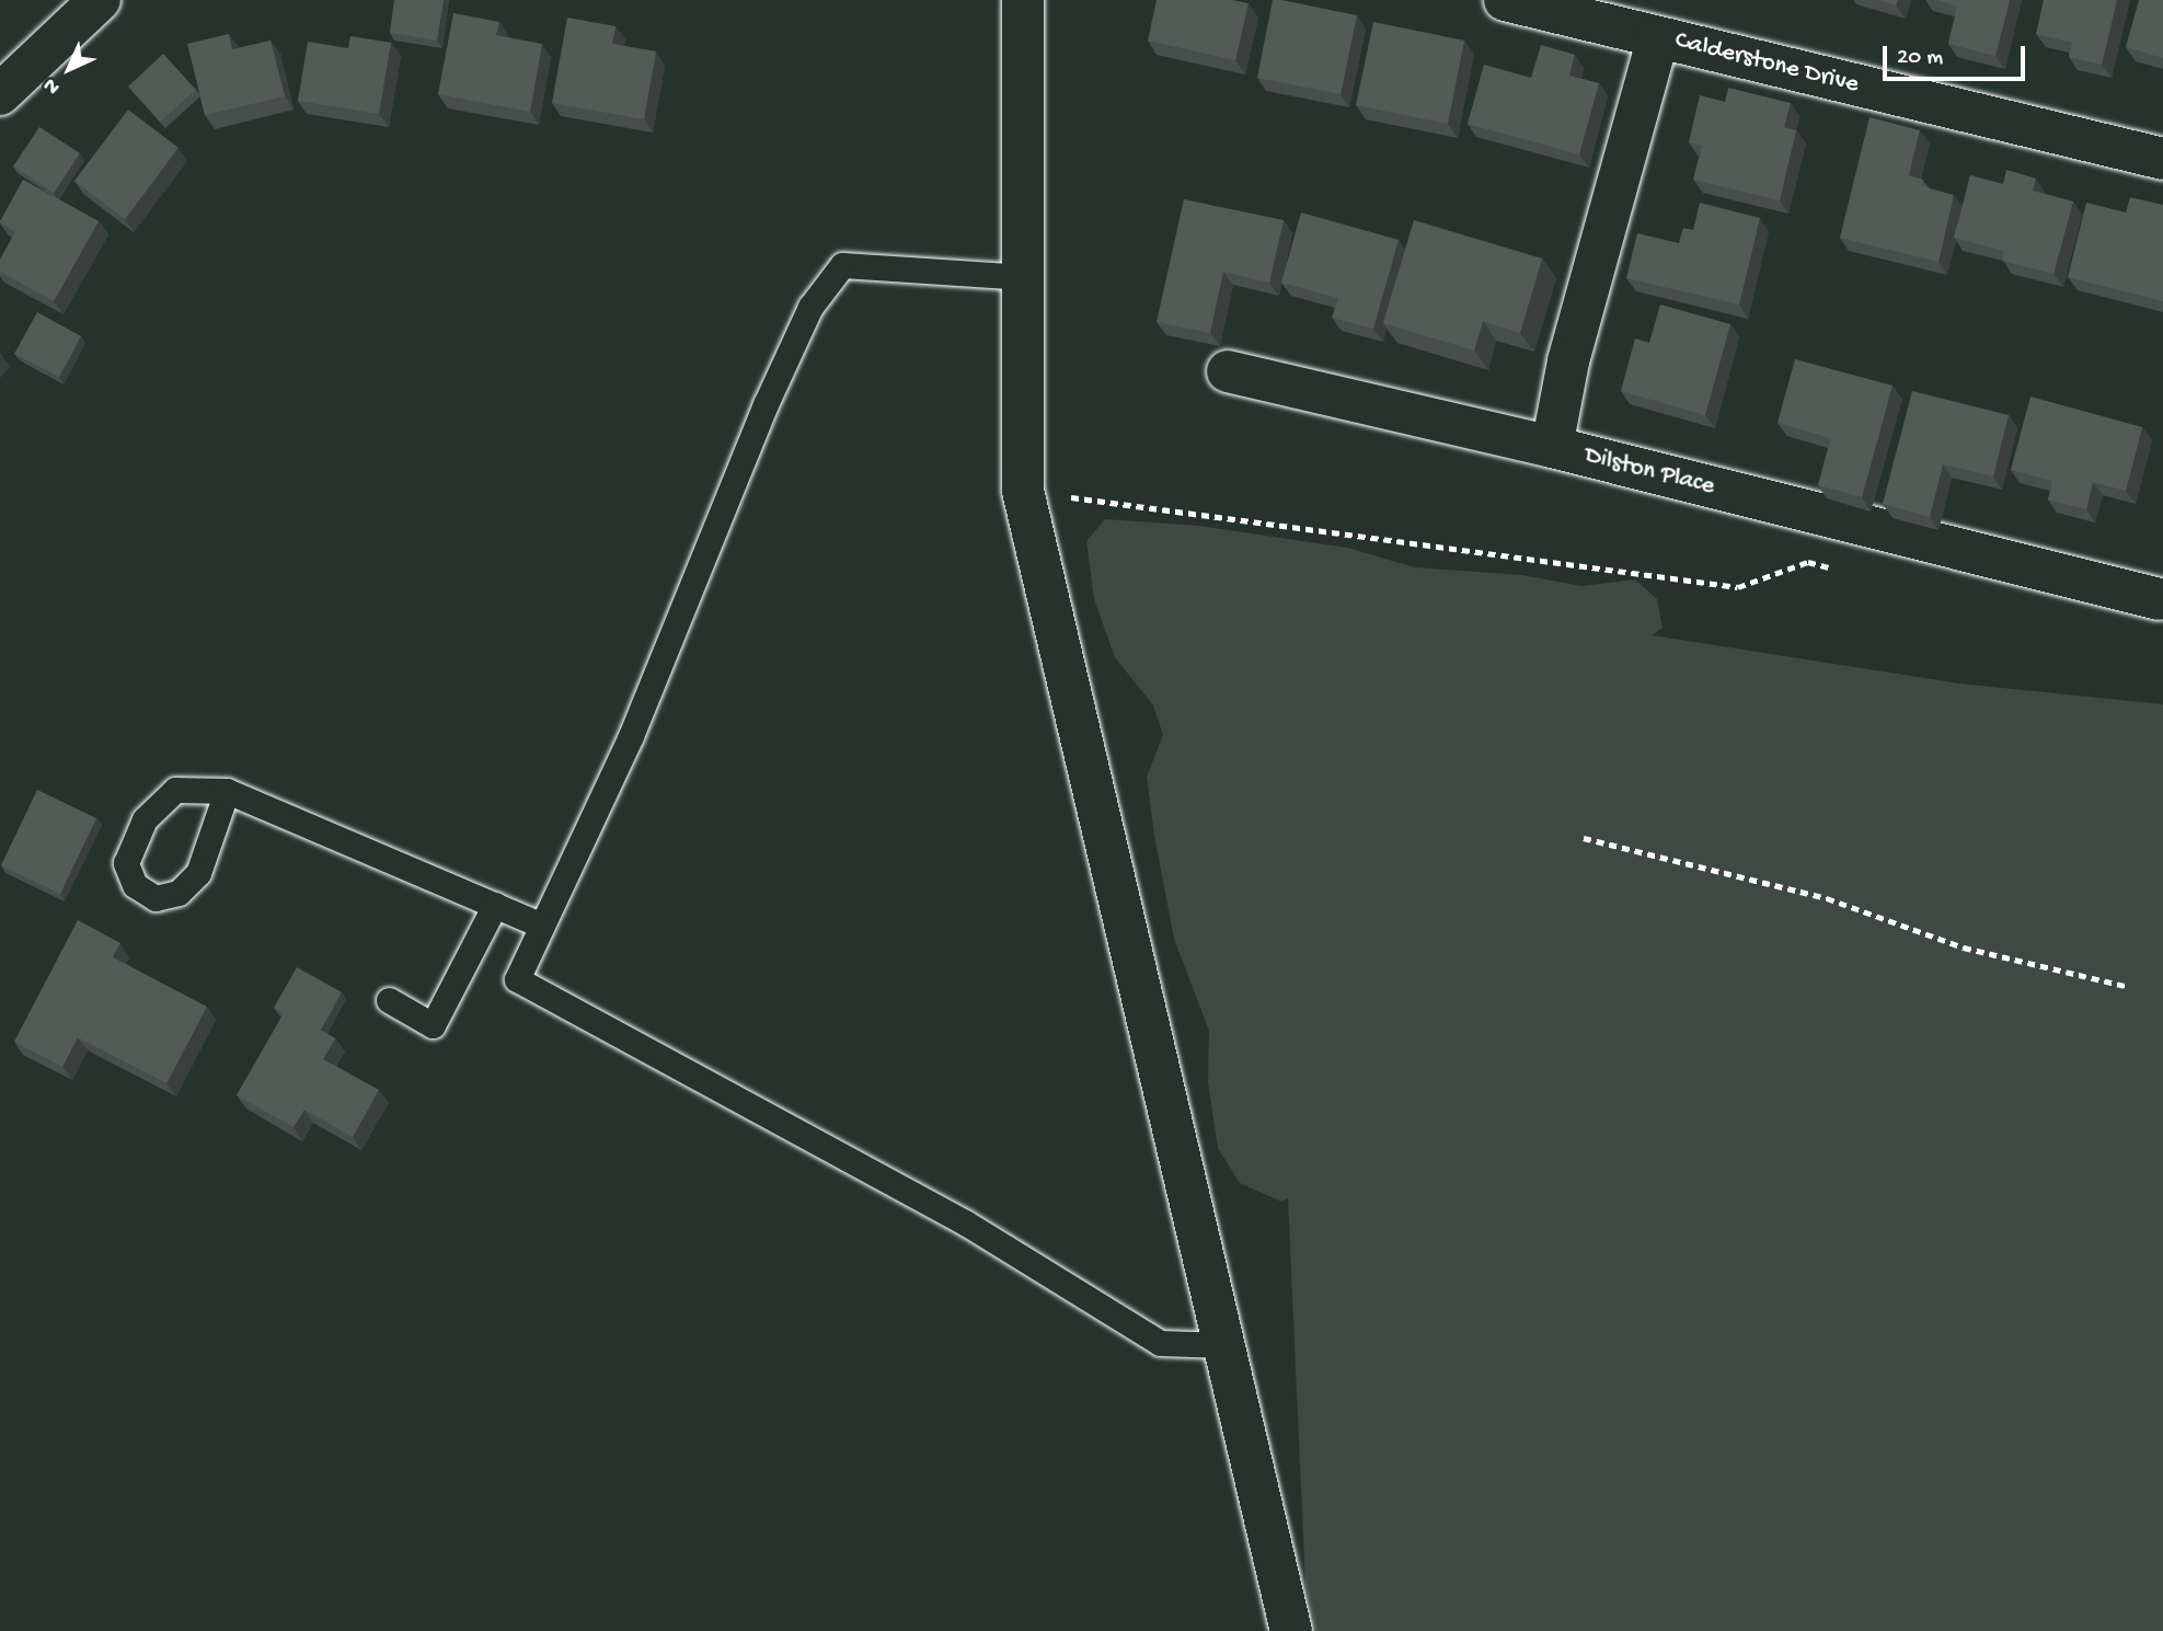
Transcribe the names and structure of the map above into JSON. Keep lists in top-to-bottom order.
{
  "streets": {
    "street": ["Calderstone Drive", "Dilston Place"]
  },
  "crossings": [
    ["Calderstone Drive", "Dilston Place"]
  ],
  "scale_bar": "20 m",
  "north": "bottom left"
}
